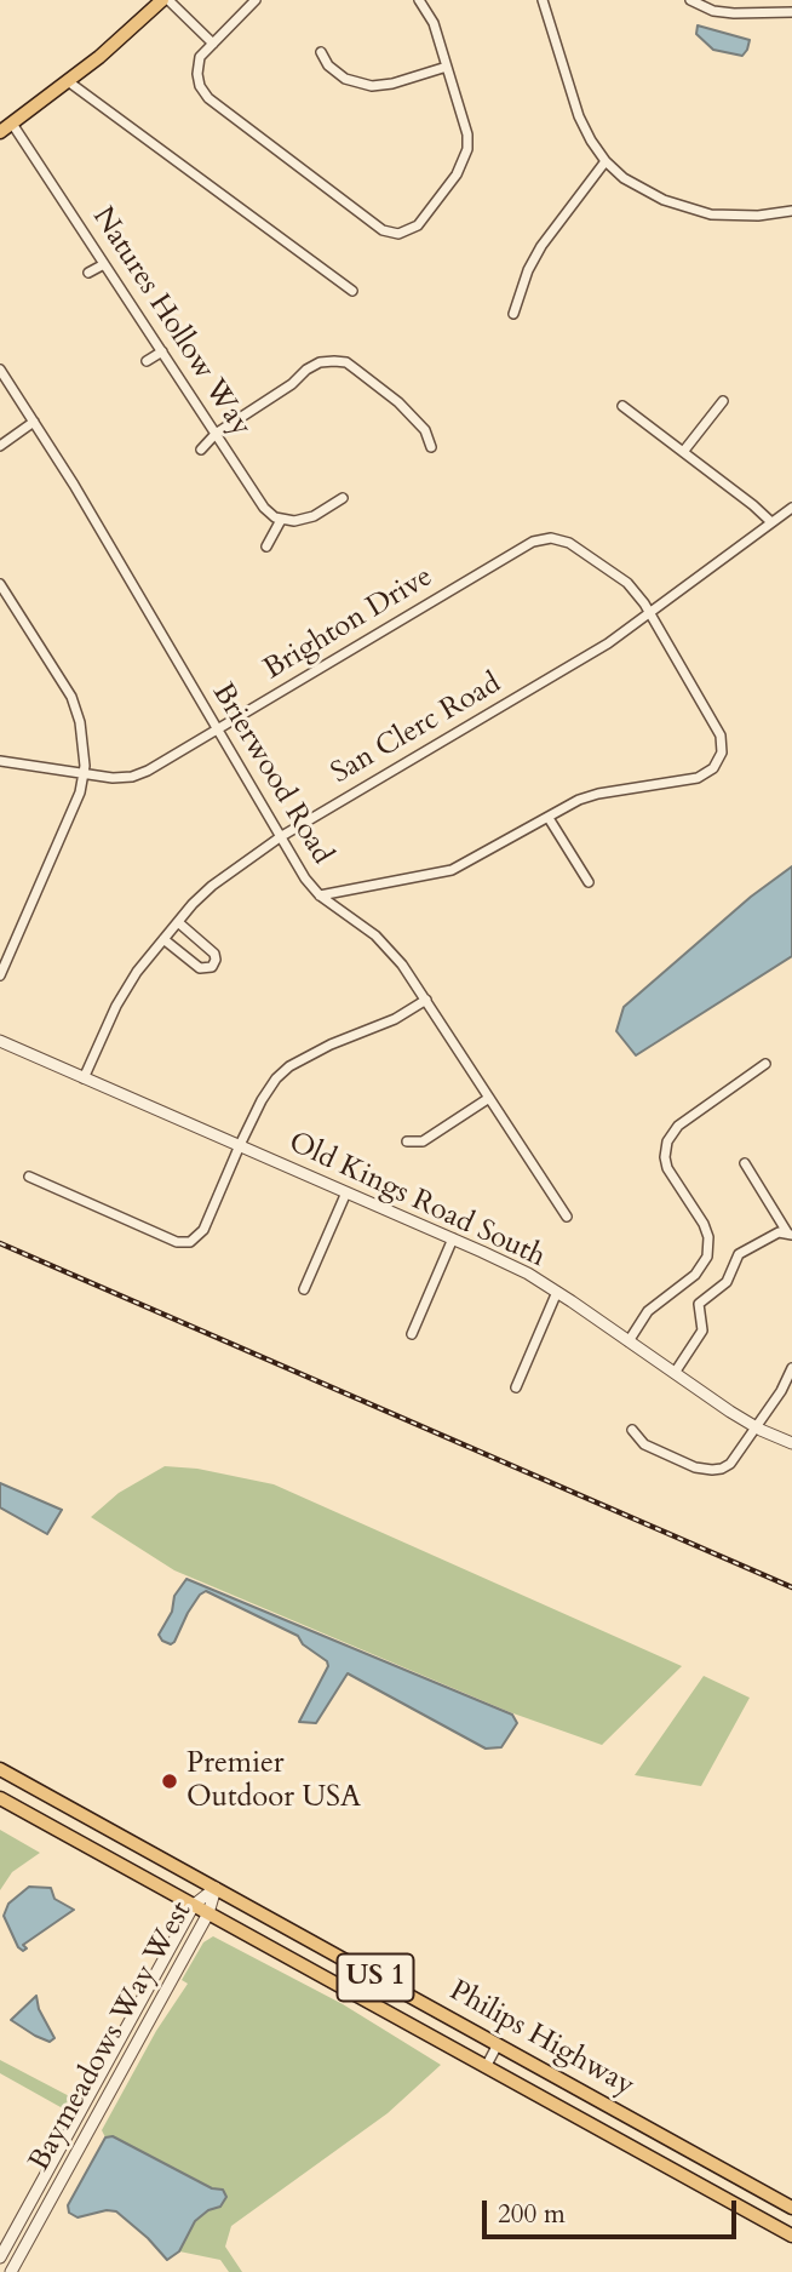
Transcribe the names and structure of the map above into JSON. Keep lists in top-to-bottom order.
{
  "streets": {
    "main road": ["US 1", "Philips Highway"],
    "street": [
      "Natures Hollow Way",
      "Brighton Drive",
      "San Clerc Road",
      "Brierwood Road",
      "Old Kings Road South",
      "Baymeadows Way West"
    ]
  },
  "crossings": [
    ["Brighton Drive", "San Clerc Road"],
    ["Brighton Drive", "Brierwood Road"],
    ["San Clerc Road", "Brierwood Road"],
    ["San Clerc Road", "Old Kings Road South"],
    ["Baymeadows Way West", "Philips Highway"]
  ],
  "places": ["Premier Outdoor USA"],
  "scale_bar": "200 m"
}
